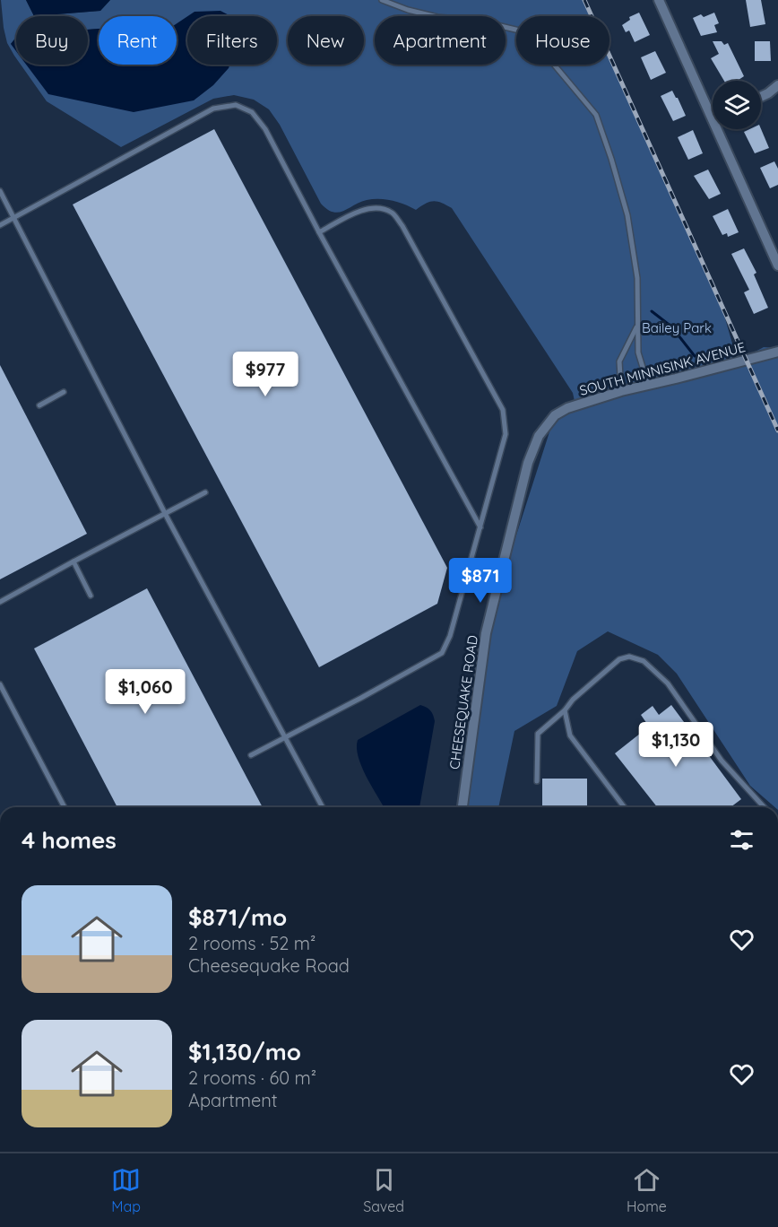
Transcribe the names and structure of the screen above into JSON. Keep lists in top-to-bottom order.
{
  "streets": {
    "street": ["SOUTH MINNISINK AVENUE", "CHEESEQUAKE ROAD"]
  },
  "crossings": [
    ["SOUTH MINNISINK AVENUE", "CHEESEQUAKE ROAD"]
  ],
  "parks": ["Bailey Park"],
  "page": {
    "chip": [
      "Buy",
      "Rent",
      "Filters",
      "New",
      "Apartment",
      "House"
    ],
    "price": [
      "$977",
      "$871",
      "$1,060",
      "$1,130"
    ],
    "heading": "4 homes",
    "list": [
      {
        "name": "$871/mo",
        "note": "2 rooms · 52 m² · Cheesequake Road"
      },
      {
        "name": "$1,130/mo",
        "note": "2 rooms · 60 m² · Apartment"
      }
    ],
    "tabs": ["Map", "Saved", "Home"]
  }
}
